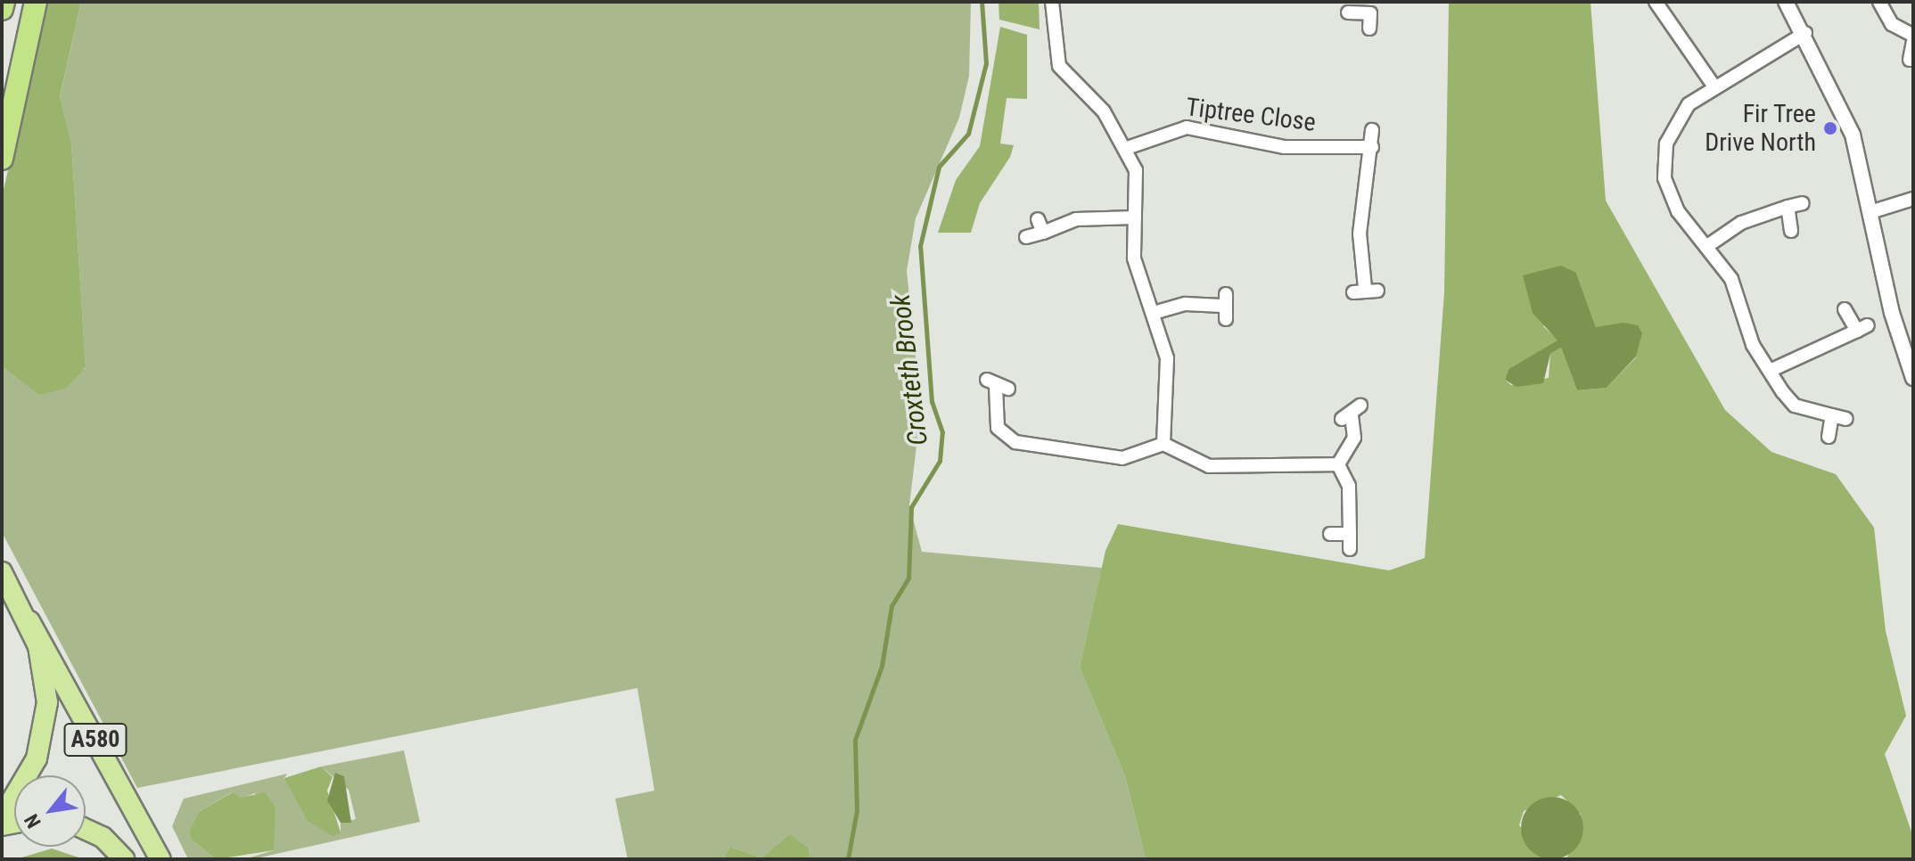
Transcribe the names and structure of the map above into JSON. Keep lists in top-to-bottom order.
{
  "streets": {
    "highway": ["A580"],
    "street": ["Tiptree Close"]
  },
  "water": ["Croxteth Brook"],
  "places": ["Fir Tree Drive North"],
  "north": "bottom left"
}
